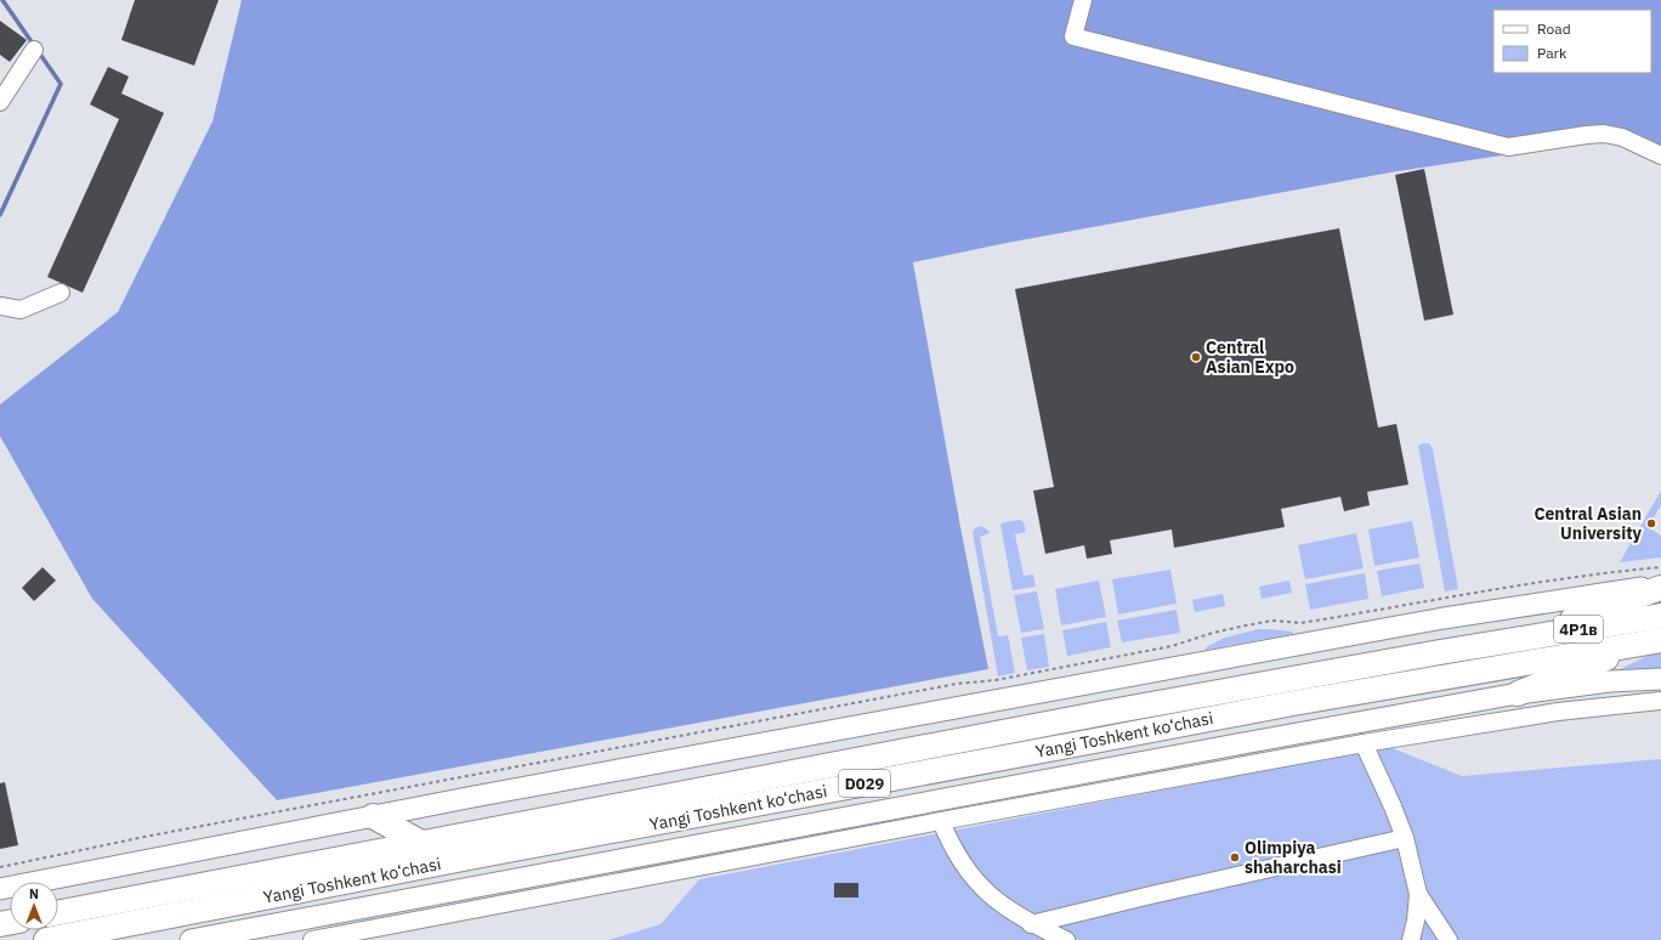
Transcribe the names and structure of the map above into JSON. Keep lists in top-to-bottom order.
{
  "streets": {
    "highway": ["4Р1в", "Yangi Toshkent ko‘chasi", "D029"]
  },
  "crossings": [
    ["4Р1в", "Yangi Toshkent ko‘chasi"]
  ],
  "places": ["Central Asian Expo", "Central Asian University", "Olimpiya shaharchasi"],
  "legend": ["Road", "Park"],
  "north": "top"
}
